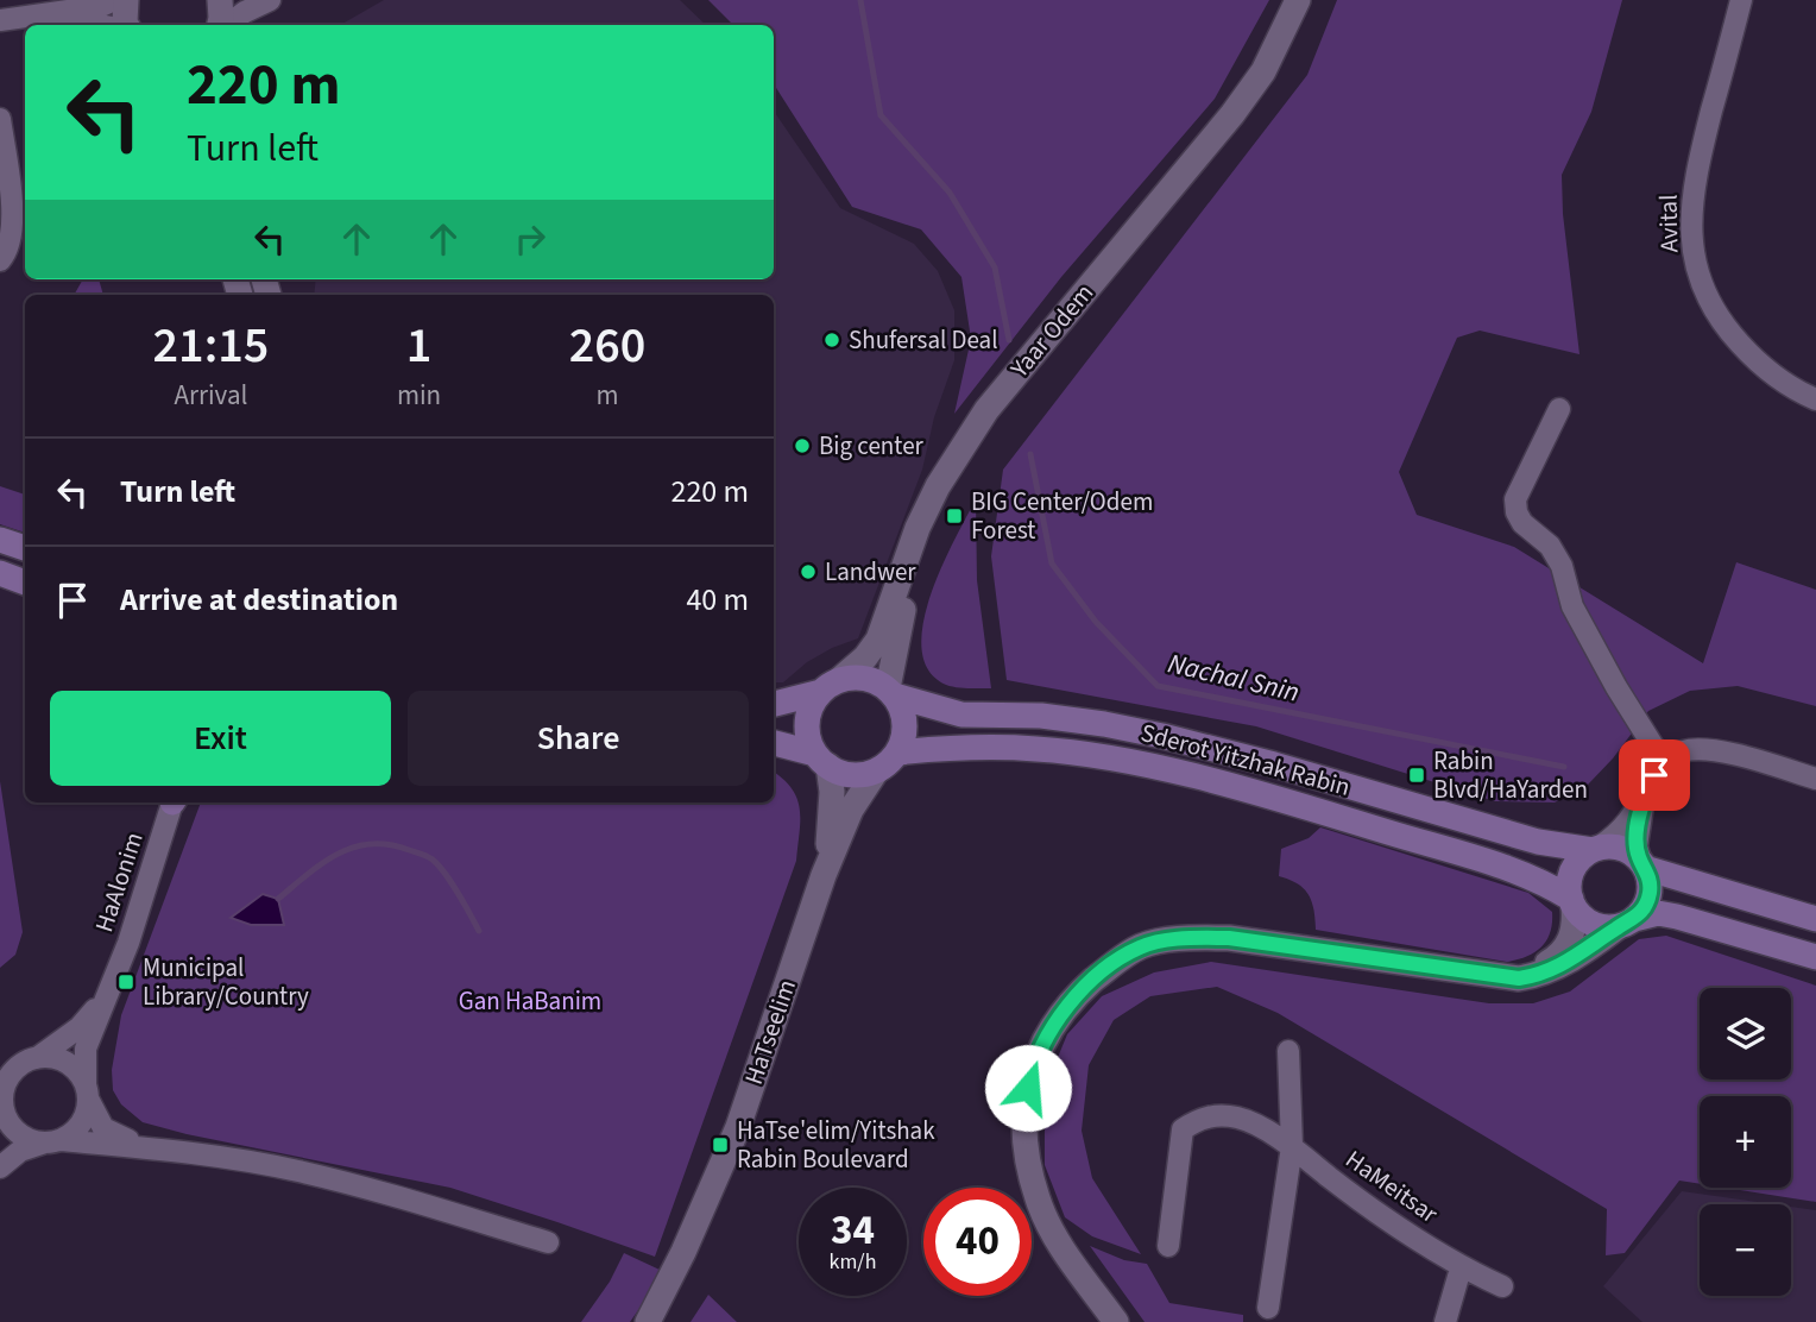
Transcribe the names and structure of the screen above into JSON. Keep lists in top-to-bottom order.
{
  "streets": {
    "main road": ["Sderot Yitzhak Rabin"],
    "street": [
      "Avital",
      "Yaar Odem",
      "HaAlonim",
      "HaTseelim",
      "HaMeitsar"
    ]
  },
  "crossings": [
    ["Yaar Odem", "Sderot Yitzhak Rabin"],
    ["Yaar Odem", "HaTseelim"],
    ["Sderot Yitzhak Rabin", "HaTseelim"]
  ],
  "water": ["Nachal Snin"],
  "parks": ["Gan HaBanim"],
  "places": {
    "other": ["Shufersal Deal", "Big center", "Landwer"],
    "transit": [
      "BIG Center/Odem Forest",
      "Rabin Blvd/HaYarden",
      "Municipal Library/Country",
      "HaTse'elim/Yitshak Rabin Boulevard"
    ]
  },
  "page": {
    "turn": ["220 m", "Turn left"],
    "eta": [
      "21:15",
      "Arrival",
      "1",
      "min",
      "260",
      "m"
    ],
    "list": [
      {
        "name": "Turn left",
        "value": "220 m"
      },
      {
        "name": "Arrive at destination",
        "value": "40 m"
      }
    ],
    "buttons": ["Exit", "Share"],
    "map_buttons": ["+", "−"],
    "speed": "34 km/h",
    "limit": "40"
  }
}
